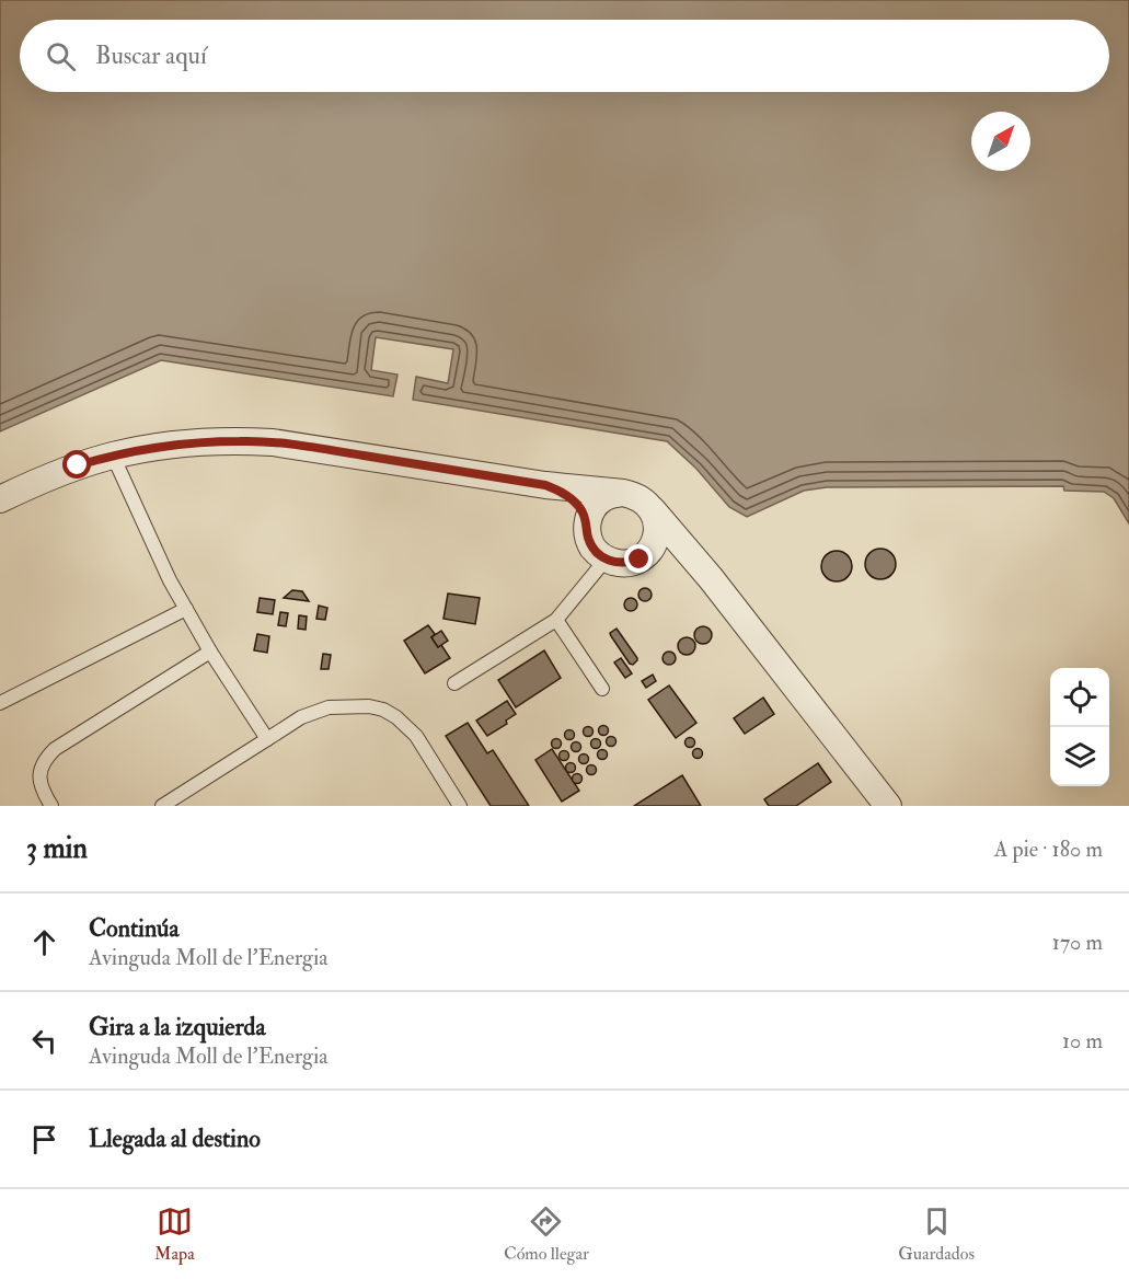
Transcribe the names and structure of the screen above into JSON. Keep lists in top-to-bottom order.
{
  "north": "top right",
  "page": {
    "search": "Buscar aquí",
    "heading": ["3 min", "A pie · 180 m"],
    "list": [
      ["Continúa", "Avinguda Moll de l'Energia", "170 m"],
      ["Gira a la izquierda", "Avinguda Moll de l'Energia", "10 m"],
      "Llegada al destino"
    ],
    "nav": ["Mapa", "Cómo llegar", "Guardados"]
  }
}
